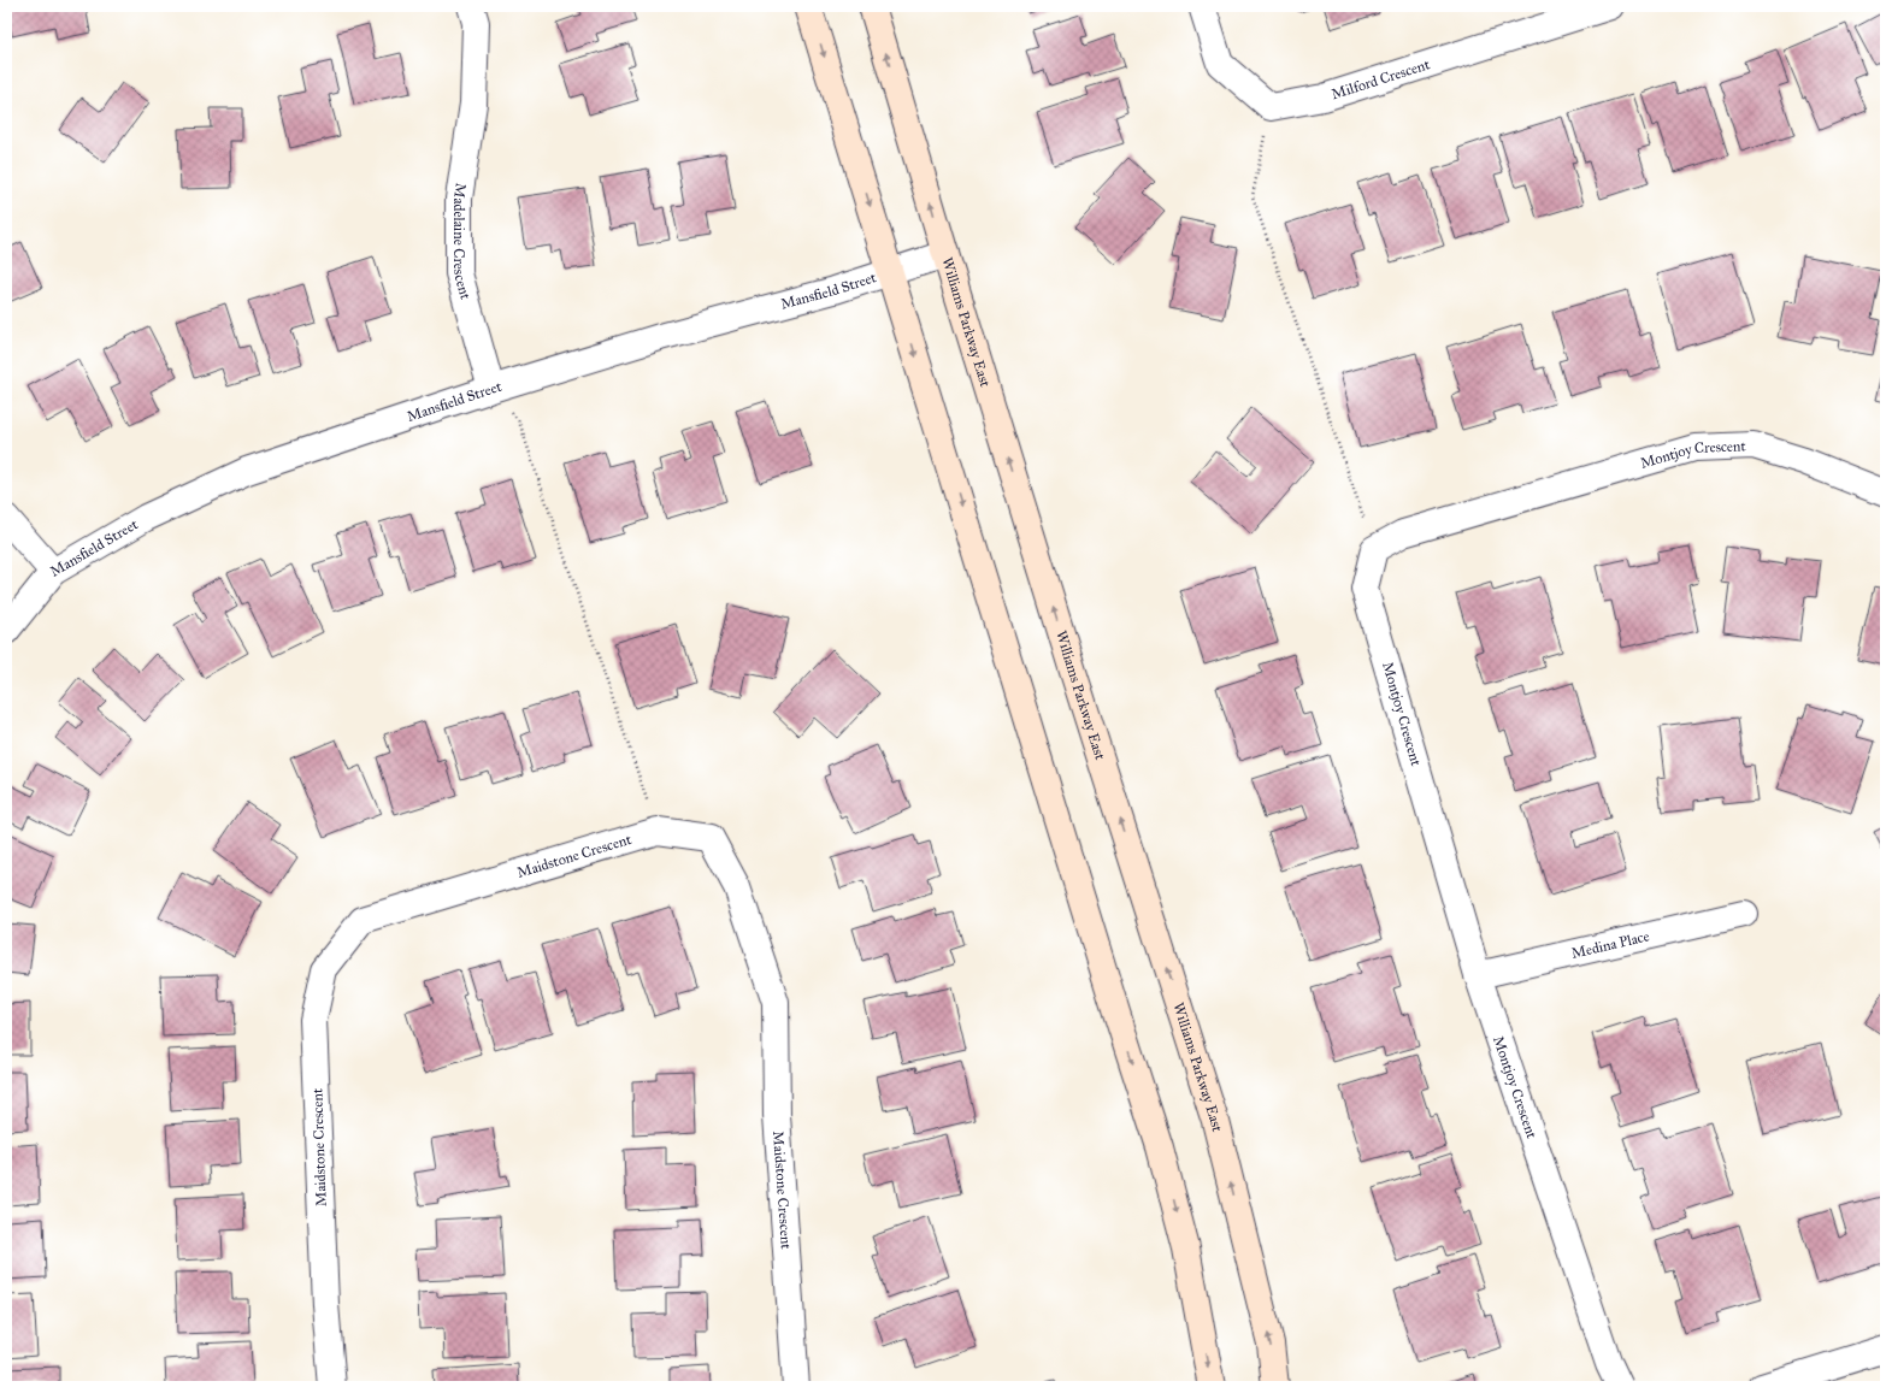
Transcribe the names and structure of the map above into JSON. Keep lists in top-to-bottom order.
{
  "streets": {
    "main road": ["Williams Parkway East"],
    "street": [
      "Milford Crescent",
      "Madelaine Crescent",
      "Mansfield Street",
      "Montjoy Crescent",
      "Maidstone Crescent",
      "Medina Place"
    ]
  },
  "crossings": [
    ["Madelaine Crescent", "Mansfield Street"],
    ["Mansfield Street", "Williams Parkway East"],
    ["Montjoy Crescent", "Medina Place"]
  ]
}
